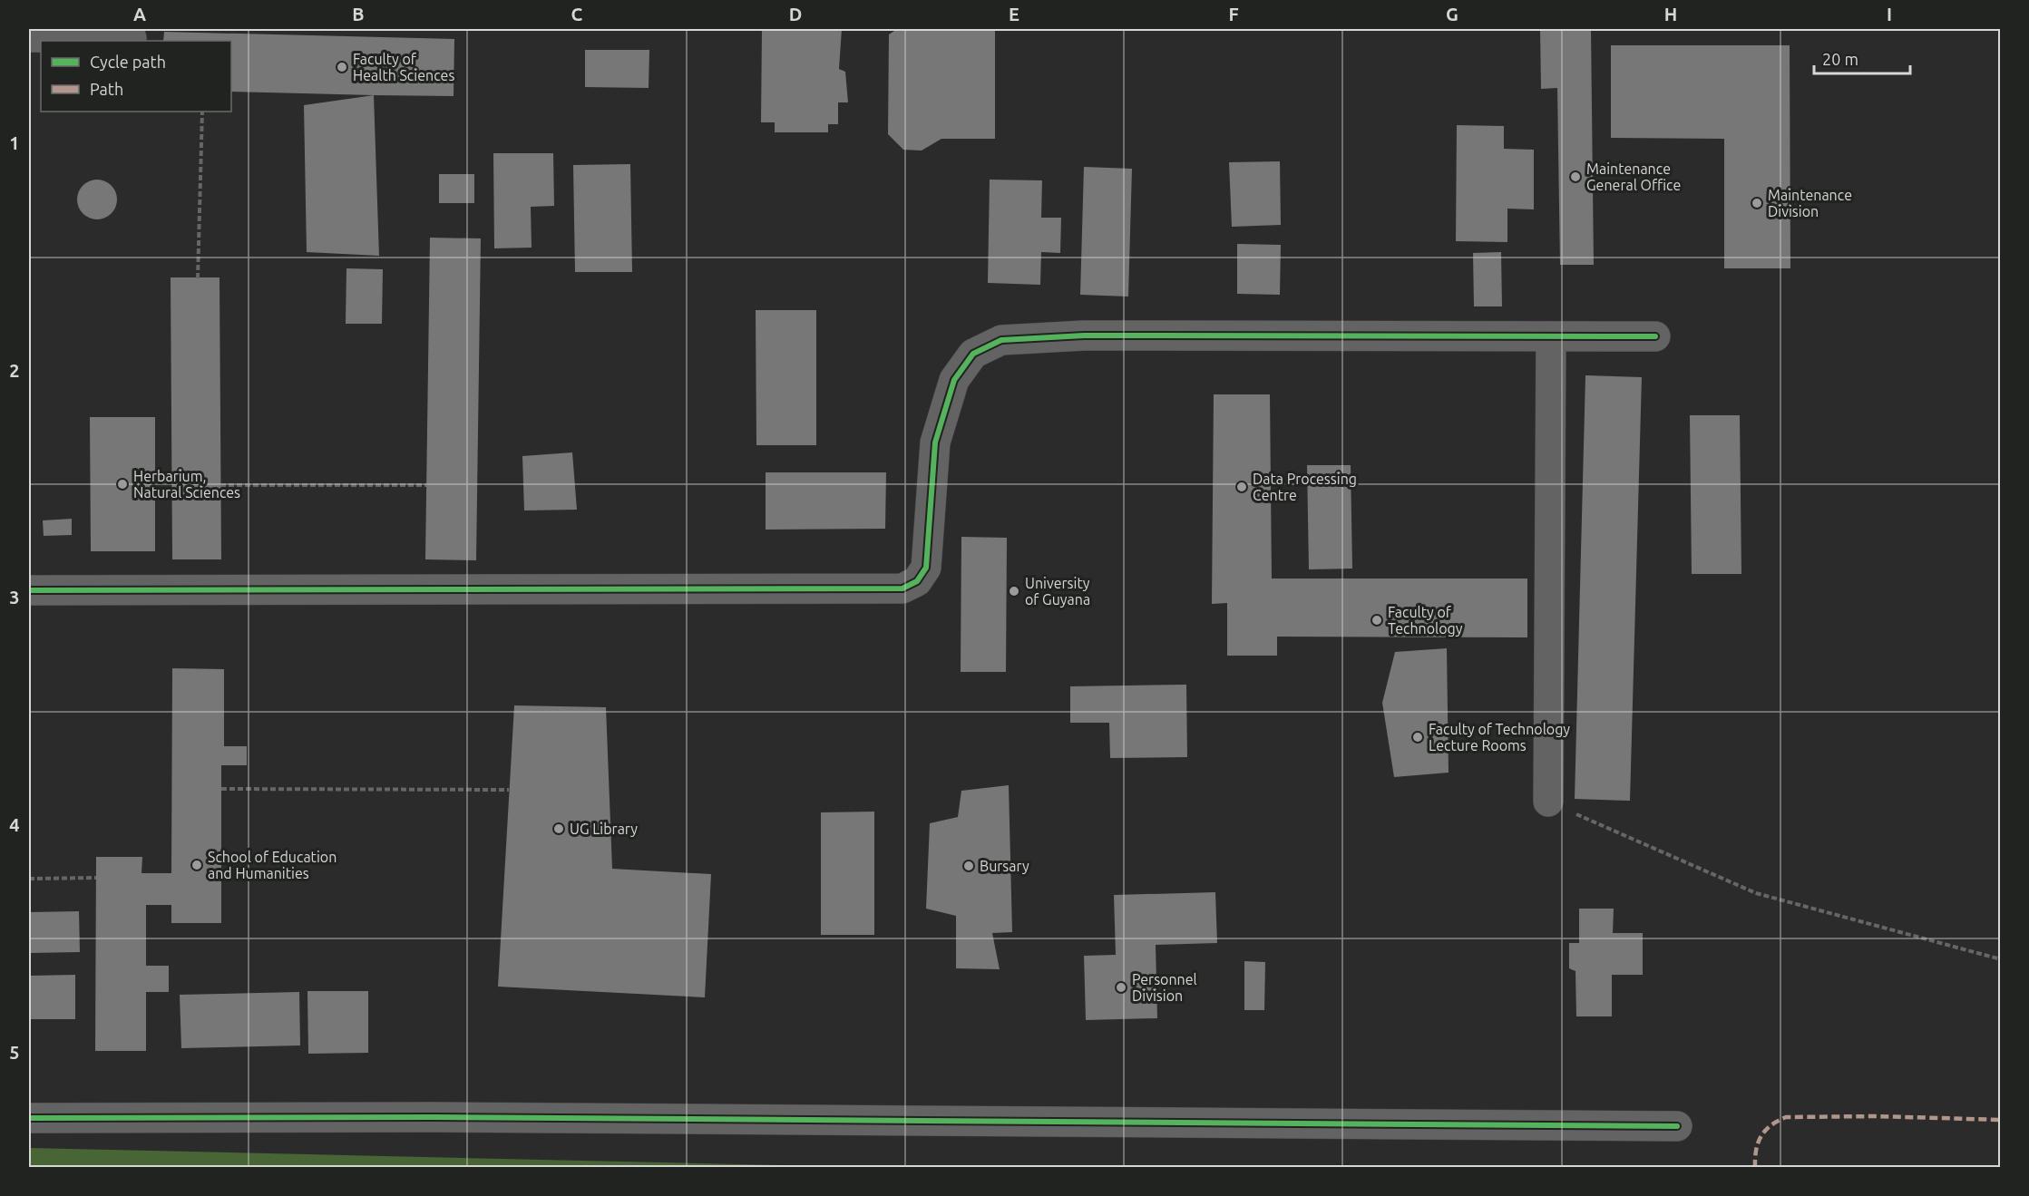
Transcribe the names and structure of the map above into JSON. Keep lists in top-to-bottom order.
{
  "places": [
    "Faculty of Health Sciences",
    "Maintenance General Office",
    "Maintenance Division",
    "Herbarium, Natural Sciences",
    "Data Processing Centre",
    "University of Guyana",
    "Faculty of Technology",
    "Faculty of Technology Lecture Rooms",
    "UG Library",
    "School of Education and Humanities",
    "Bursary",
    "Personnel Division"
  ],
  "legend": ["Cycle path", "Path"],
  "scale_bar": "20 m",
  "grid": {
    "columns": [
      "A",
      "B",
      "C",
      "D",
      "E",
      "F",
      "G",
      "H",
      "I"
    ],
    "rows": [
      "1",
      "2",
      "3",
      "4",
      "5"
    ]
  }
}
